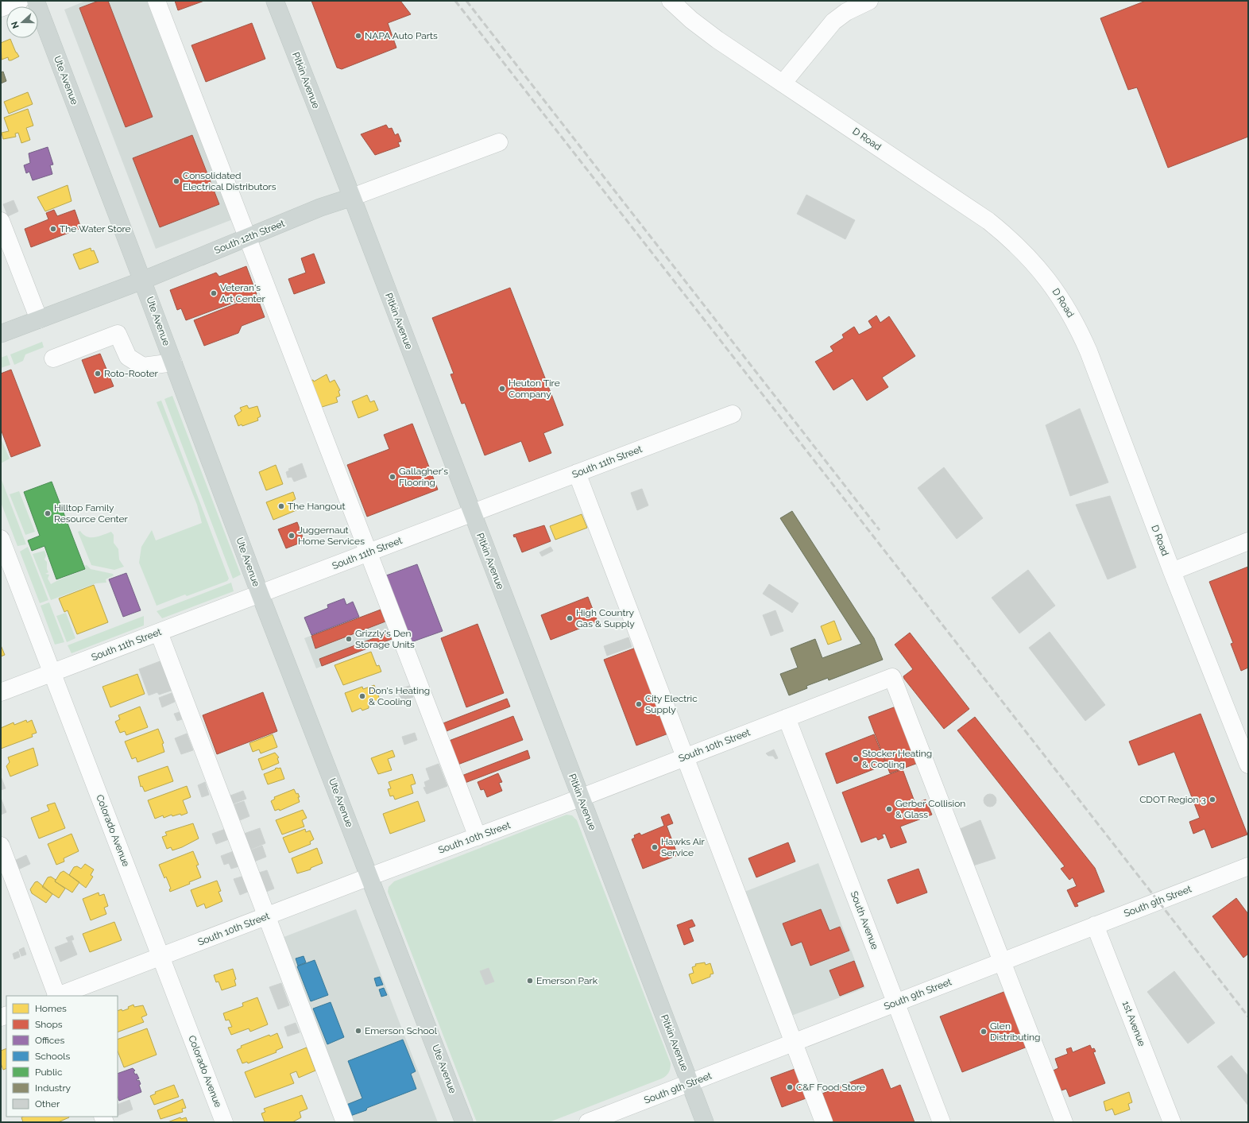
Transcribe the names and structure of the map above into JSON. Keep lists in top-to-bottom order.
{
  "streets": {
    "main road": ["Ute Avenue", "Pitkin Avenue", "South 12th Street"],
    "street": [
      "D Road",
      "South 11th Street",
      "South 10th Street",
      "Colorado Avenue",
      "South 9th Street",
      "South Avenue",
      "1st Avenue"
    ]
  },
  "crossings": [
    ["Ute Avenue", "South 12th Street"],
    ["Ute Avenue", "South 11th Street"],
    ["Ute Avenue", "South 10th Street"],
    ["Pitkin Avenue", "South 12th Street"],
    ["Pitkin Avenue", "South 11th Street"],
    ["Pitkin Avenue", "South 10th Street"],
    ["Pitkin Avenue", "South 9th Street"],
    ["South 11th Street", "Colorado Avenue"],
    ["South 10th Street", "Colorado Avenue"],
    ["South 10th Street", "South 9th Street"],
    ["South 10th Street", "South Avenue"],
    ["South 9th Street", "South Avenue"],
    ["South 9th Street", "1st Avenue"]
  ],
  "places": [
    "NAPA Auto Parts",
    "Consolidated Electrical Distributors",
    "The Water Store",
    "Veteran's Art Center",
    "Roto-Rooter",
    "Heuton Tire Company",
    "Gallagher's Flooring",
    "The Hangout",
    "Hilltop Family Resource Center",
    "Juggernaut Home Services",
    "High Country Gas & Supply",
    "Grizzly's Den Storage Units",
    "Don's Heating & Cooling",
    "City Electric Supply",
    "Stocker Heating & Cooling",
    "CDOT Region 3",
    "Gerber Collision & Glass",
    "Hawks Air Service",
    "Emerson Park",
    "Emerson School",
    "Glen Distributing",
    "C&F Food Store"
  ],
  "legend": [
    "Homes",
    "Shops",
    "Offices",
    "Schools",
    "Public",
    "Industry",
    "Other"
  ],
  "north": "left"
}
